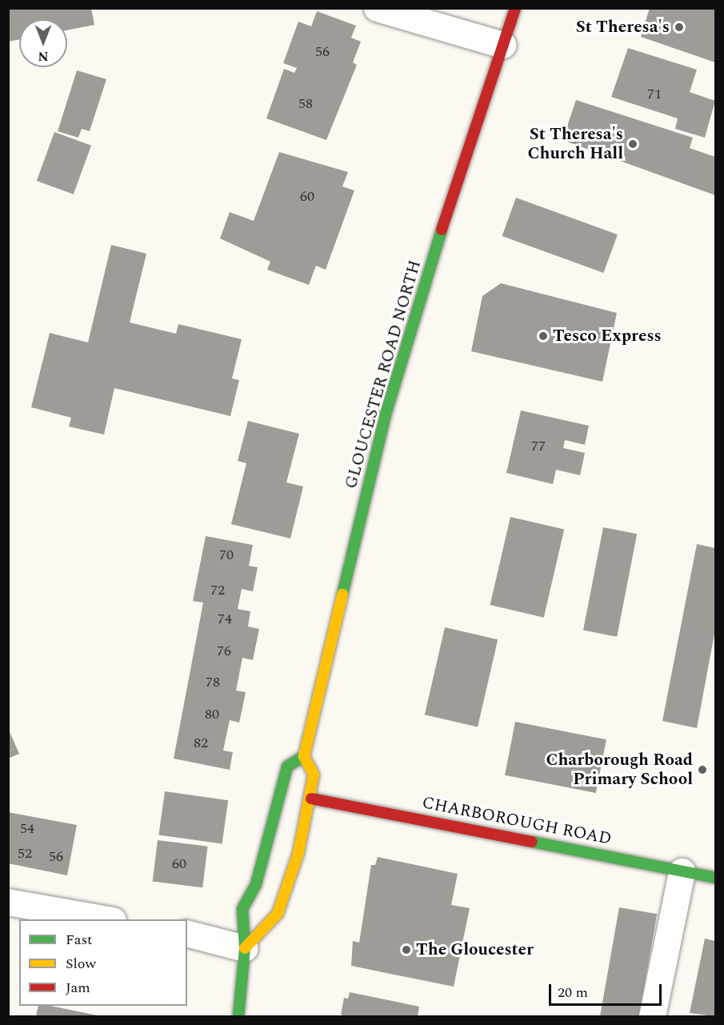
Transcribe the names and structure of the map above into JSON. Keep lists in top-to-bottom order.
{
  "streets": {
    "main road": ["GLOUCESTER ROAD NORTH", "CHARBOROUGH ROAD"]
  },
  "places": [
    "St Theresa's",
    "St Theresa's Church Hall",
    "Tesco Express",
    "Charborough Road Primary School",
    "The Gloucester"
  ],
  "house_numbers": [
    "56",
    "71",
    "58",
    "60",
    "77",
    "70",
    "72",
    "74",
    "76",
    "78",
    "80",
    "82",
    "54",
    "52",
    "56",
    "60"
  ],
  "legend": ["Fast", "Slow", "Jam"],
  "scale_bar": "20 m",
  "north": "bottom"
}
